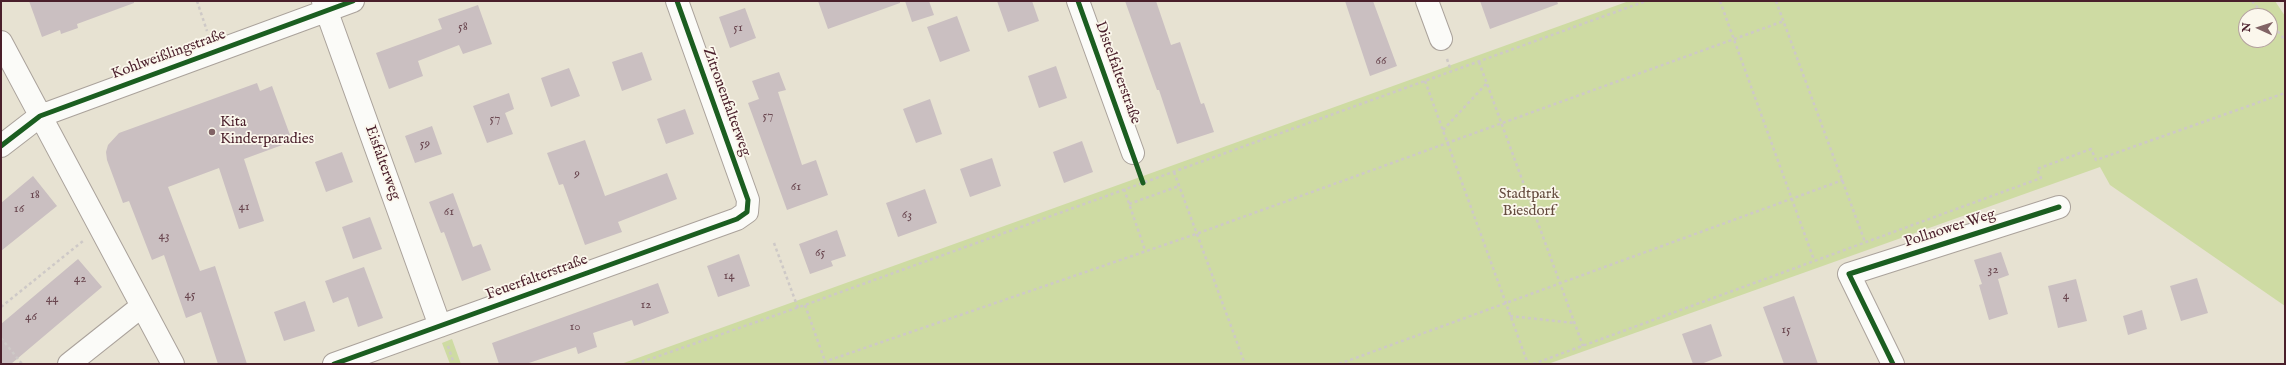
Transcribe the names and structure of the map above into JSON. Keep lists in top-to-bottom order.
{
  "streets": {
    "street": [
      "Kohlweißlingstraße",
      "Distelfalterstraße",
      "Zitronenfalterweg",
      "Eisfalterweg",
      "Pollnower Weg",
      "Feuerfalterstraße"
    ]
  },
  "crossings": [
    ["Kohlweißlingstraße", "Eisfalterweg"],
    ["Zitronenfalterweg", "Feuerfalterstraße"],
    ["Eisfalterweg", "Feuerfalterstraße"]
  ],
  "parks": ["Stadtpark Biesdorf"],
  "places": ["Kita Kinderparadies"],
  "house_numbers": [
    "58",
    "51",
    "66",
    "57",
    "57",
    "59",
    "9",
    "61",
    "18",
    "41",
    "16",
    "61",
    "63",
    "43",
    "65",
    "32",
    "14",
    "42",
    "45",
    "4",
    "44",
    "12",
    "46",
    "10",
    "15"
  ],
  "north": "left"
}
